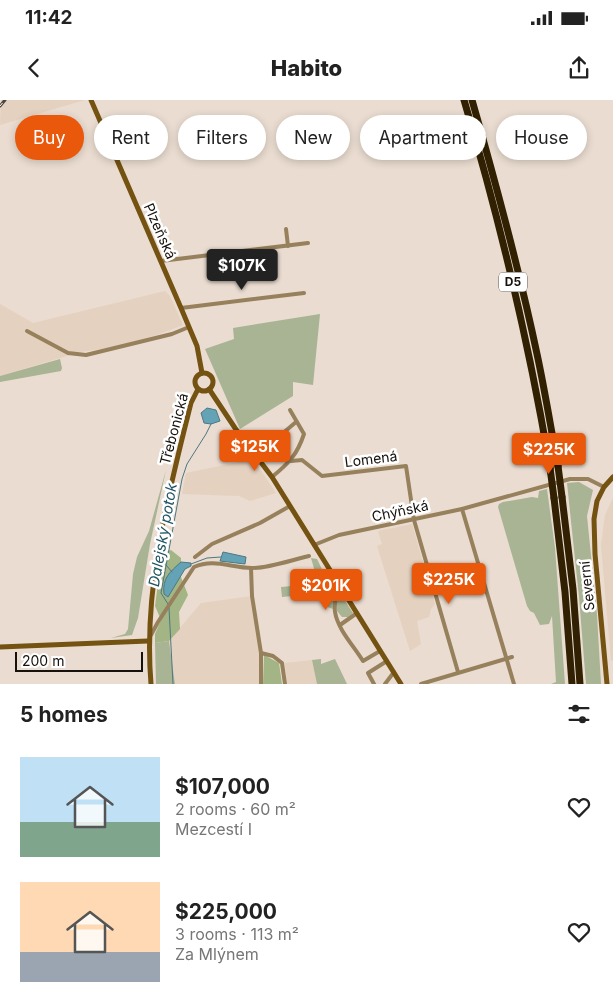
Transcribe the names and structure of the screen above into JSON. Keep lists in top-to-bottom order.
{
  "streets": {
    "highway": ["D5"],
    "main road": ["Plzeňská", "Třebonická", "Severní"],
    "street": ["Lomená", "Chýňská"]
  },
  "crossings": [
    ["Plzeňská", "Třebonická"],
    ["Plzeňská", "Chýňská"],
    ["Lomená", "Chýňská"],
    ["Chýňská", "Severní"]
  ],
  "water": ["Dalejský potok"],
  "scale_bar": "200 m",
  "page": {
    "status": "11:42",
    "header": "Habito",
    "chip": [
      "Buy",
      "Rent",
      "Filters",
      "New",
      "Apartment",
      "House"
    ],
    "price": [
      "$107K",
      "$125K",
      "$225K",
      "$225K",
      "$201K"
    ],
    "scale": "200 m",
    "heading": "5 homes",
    "list": [
      {
        "name": "$107,000",
        "note": "2 rooms · 60 m² · Mezcestí Ⅰ"
      },
      {
        "name": "$225,000",
        "note": "3 rooms · 113 m² · Za Mlýnem"
      }
    ]
  }
}
